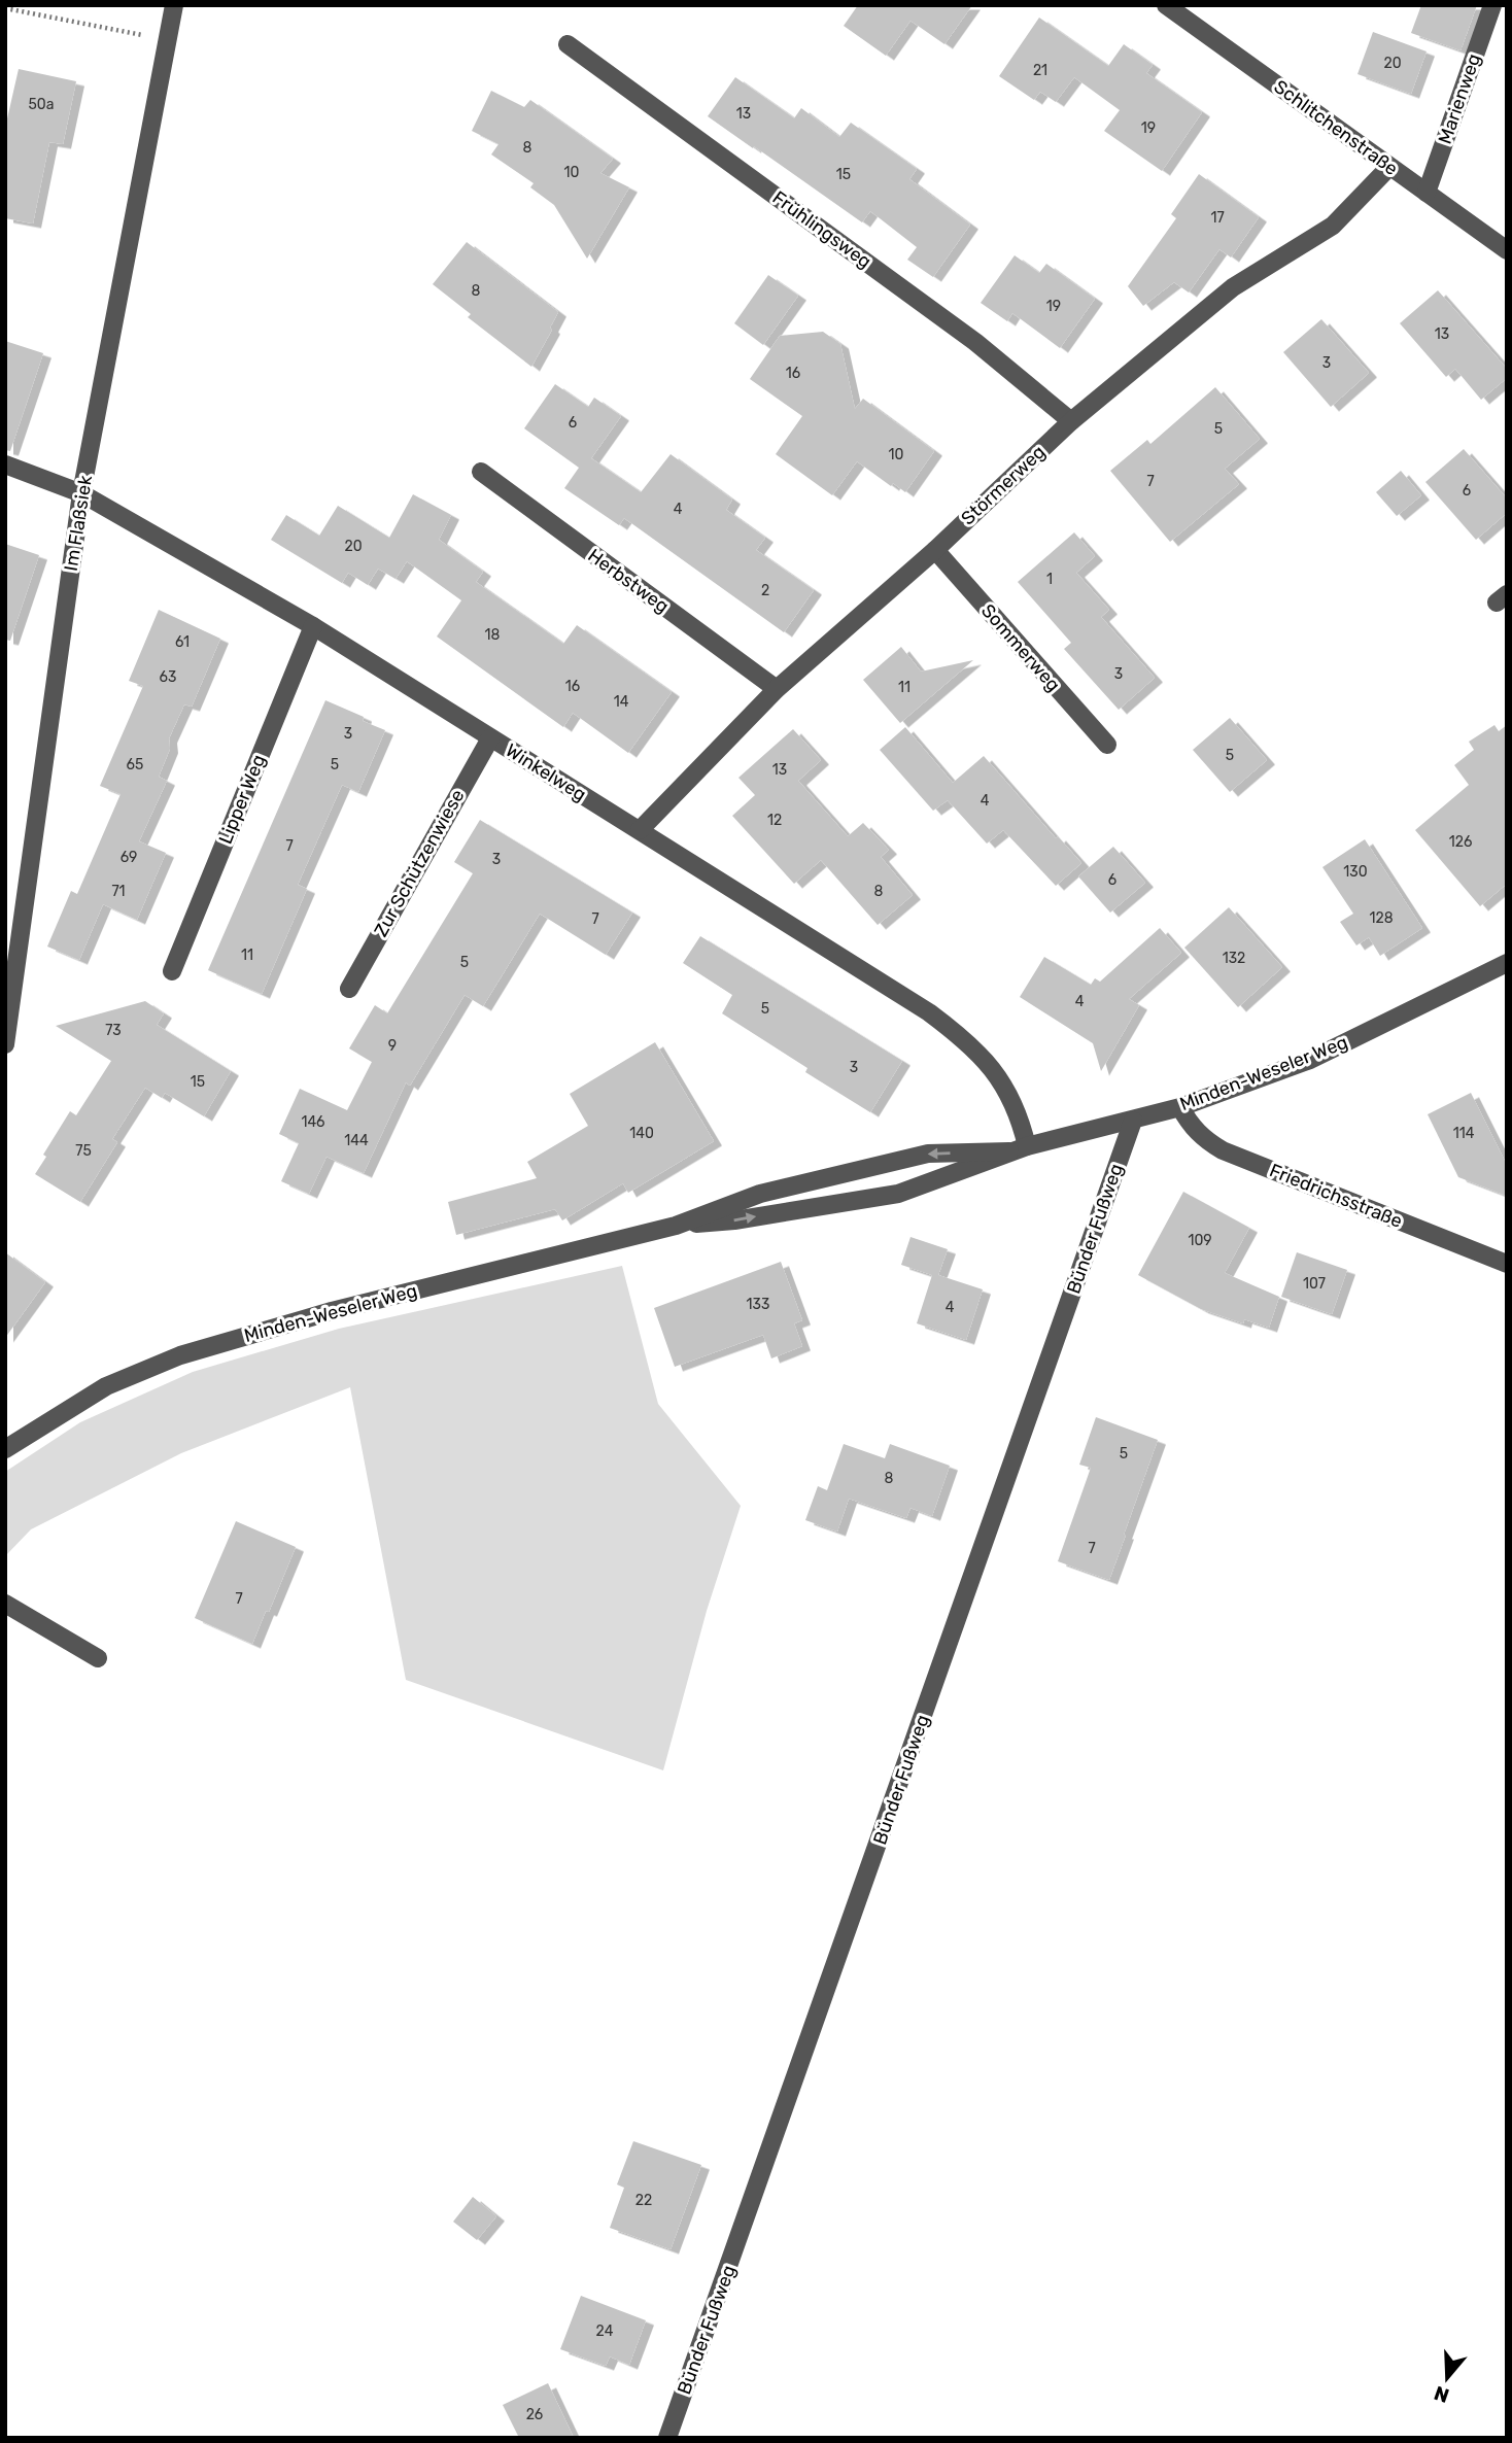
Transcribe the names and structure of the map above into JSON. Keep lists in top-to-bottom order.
{
  "streets": {
    "street": [
      "Marienweg",
      "Schlitchenstraße",
      "Frühlingsweg",
      "Störmerweg",
      "Im Flaßsiek",
      "Herbstweg",
      "Sommerweg",
      "Winkelweg",
      "Lipper Weg",
      "Zur Schützenwiese",
      "Minden-Weseler Weg",
      "Friedrichsstraße",
      "Bünder Fußweg"
    ]
  },
  "crossings": [
    ["Marienweg", "Schlitchenstraße"],
    ["Schlitchenstraße", "Störmerweg"],
    ["Frühlingsweg", "Störmerweg"],
    ["Störmerweg", "Herbstweg"],
    ["Störmerweg", "Sommerweg"],
    ["Störmerweg", "Winkelweg"],
    ["Im Flaßsiek", "Winkelweg"],
    ["Winkelweg", "Lipper Weg"],
    ["Winkelweg", "Zur Schützenwiese"],
    ["Winkelweg", "Minden-Weseler Weg"],
    ["Minden-Weseler Weg", "Friedrichsstraße"],
    ["Minden-Weseler Weg", "Bünder Fußweg"]
  ],
  "house_numbers": [
    "20",
    "21",
    "50a",
    "13",
    "19",
    "8",
    "10",
    "15",
    "17",
    "8",
    "19",
    "13",
    "3",
    "16",
    "6",
    "5",
    "10",
    "7",
    "6",
    "4",
    "20",
    "1",
    "2",
    "18",
    "61",
    "3",
    "63",
    "16",
    "11",
    "14",
    "3",
    "5",
    "65",
    "5",
    "13",
    "4",
    "12",
    "126",
    "7",
    "69",
    "3",
    "130",
    "6",
    "71",
    "8",
    "128",
    "7",
    "11",
    "132",
    "5",
    "4",
    "5",
    "73",
    "9",
    "3",
    "15",
    "146",
    "140",
    "114",
    "144",
    "75",
    "109",
    "107",
    "133",
    "4",
    "5",
    "8",
    "7",
    "7",
    "22",
    "24",
    "26"
  ],
  "north": "bottom"
}
